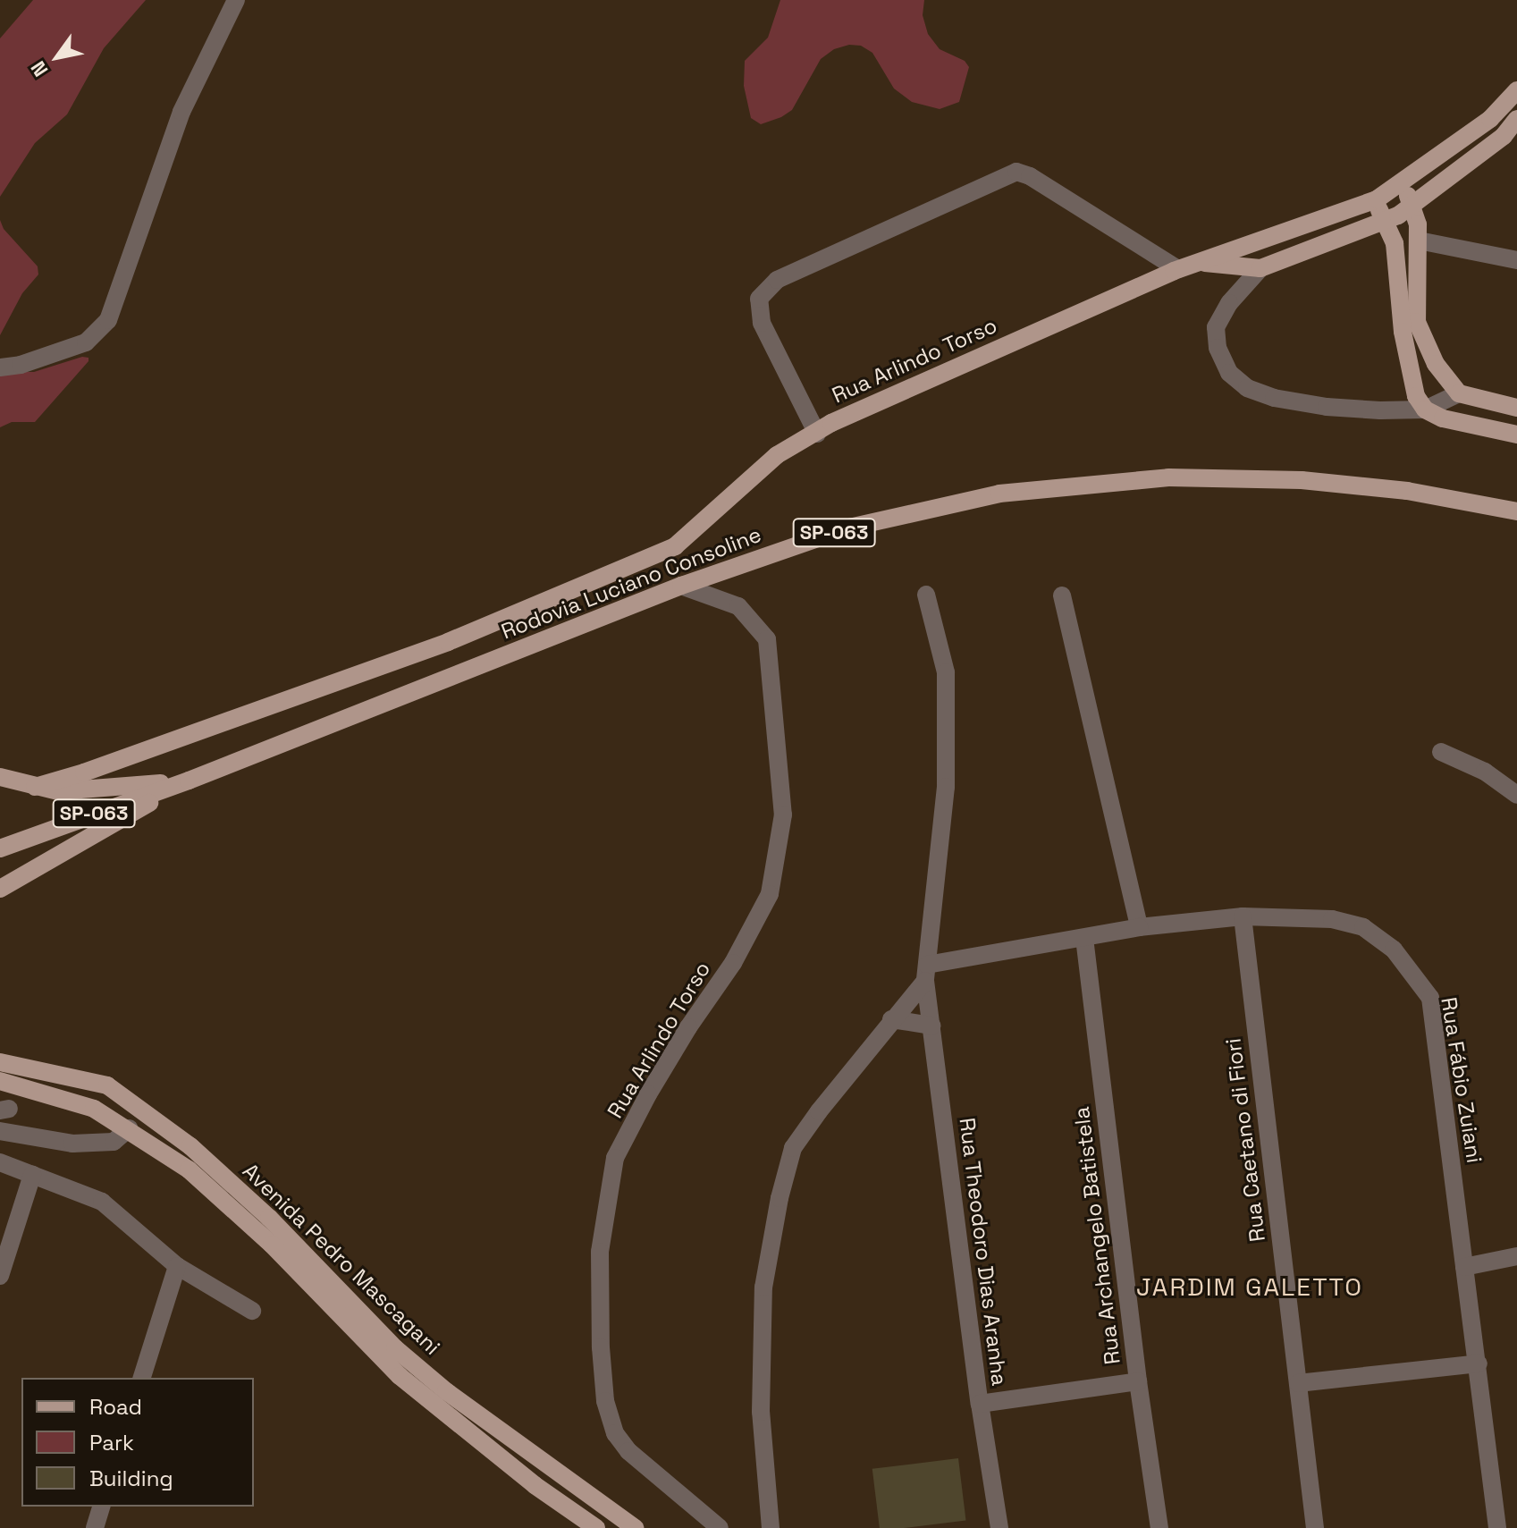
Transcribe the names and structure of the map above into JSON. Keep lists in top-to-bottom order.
{
  "streets": {
    "main road": [
      "Rua Arlindo Torso",
      "SP-063",
      "Rodovia Luciano Consoline",
      "Avenida Pedro Mascagani"
    ],
    "street": [
      "Rua Fábio Zuiani",
      "Rua Caetano di Fiori",
      "Rua Archangelo Batistela",
      "Rua Theodoro Dias Aranha"
    ]
  },
  "crossings": [
    ["Rua Arlindo Torso", "Rodovia Luciano Consoline"],
    ["Rua Fábio Zuiani", "Rua Caetano di Fiori"],
    ["Rua Fábio Zuiani", "Rua Archangelo Batistela"],
    ["Rua Fábio Zuiani", "Rua Theodoro Dias Aranha"]
  ],
  "districts": ["JARDIM GALETTO"],
  "legend": ["Road", "Park", "Building"],
  "north": "bottom left"
}
